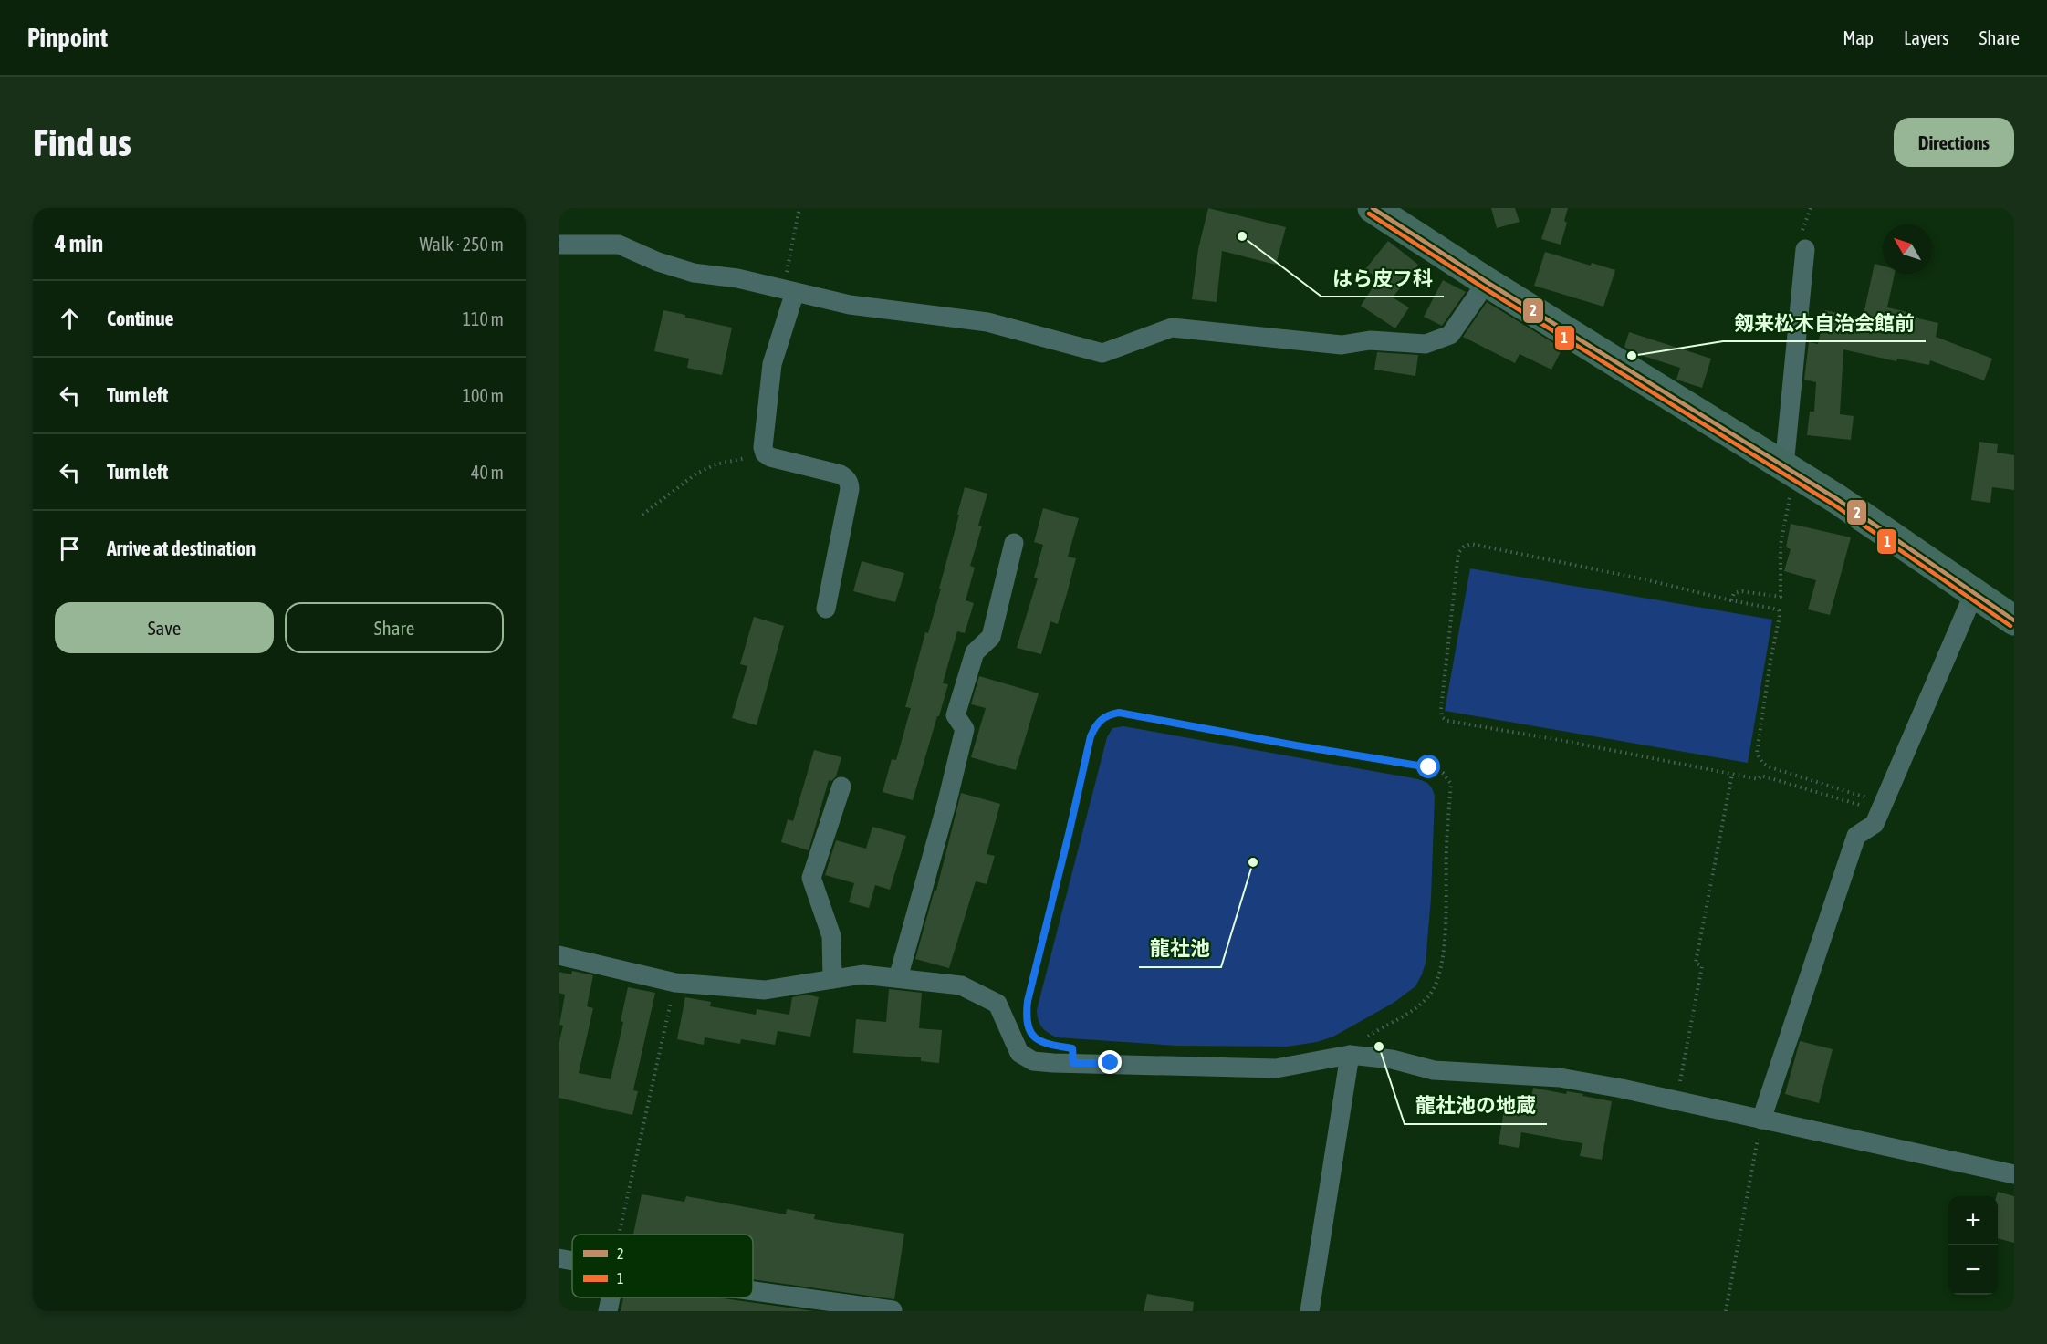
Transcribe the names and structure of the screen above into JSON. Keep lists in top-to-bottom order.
{
  "places": [
    "はら皮フ科",
    "剱来松木自治会館前",
    "龍社池",
    "龍社池の地蔵"
  ],
  "lines": ["transit line 2", "transit line 1"],
  "legend": ["2", "1"],
  "north": "top left",
  "page": {
    "header": "Pinpoint",
    "nav": ["Map", "Layers", "Share"],
    "buttons": [
      "Directions",
      ["Save", "Share"]
    ],
    "title": "Find us",
    "heading": ["4 min", "Walk · 250 m"],
    "list": [
      ["Continue", "110 m"],
      ["Turn left", "100 m"],
      ["Turn left", "40 m"],
      "Arrive at destination"
    ],
    "map_buttons": ["+", "−"]
  }
}
